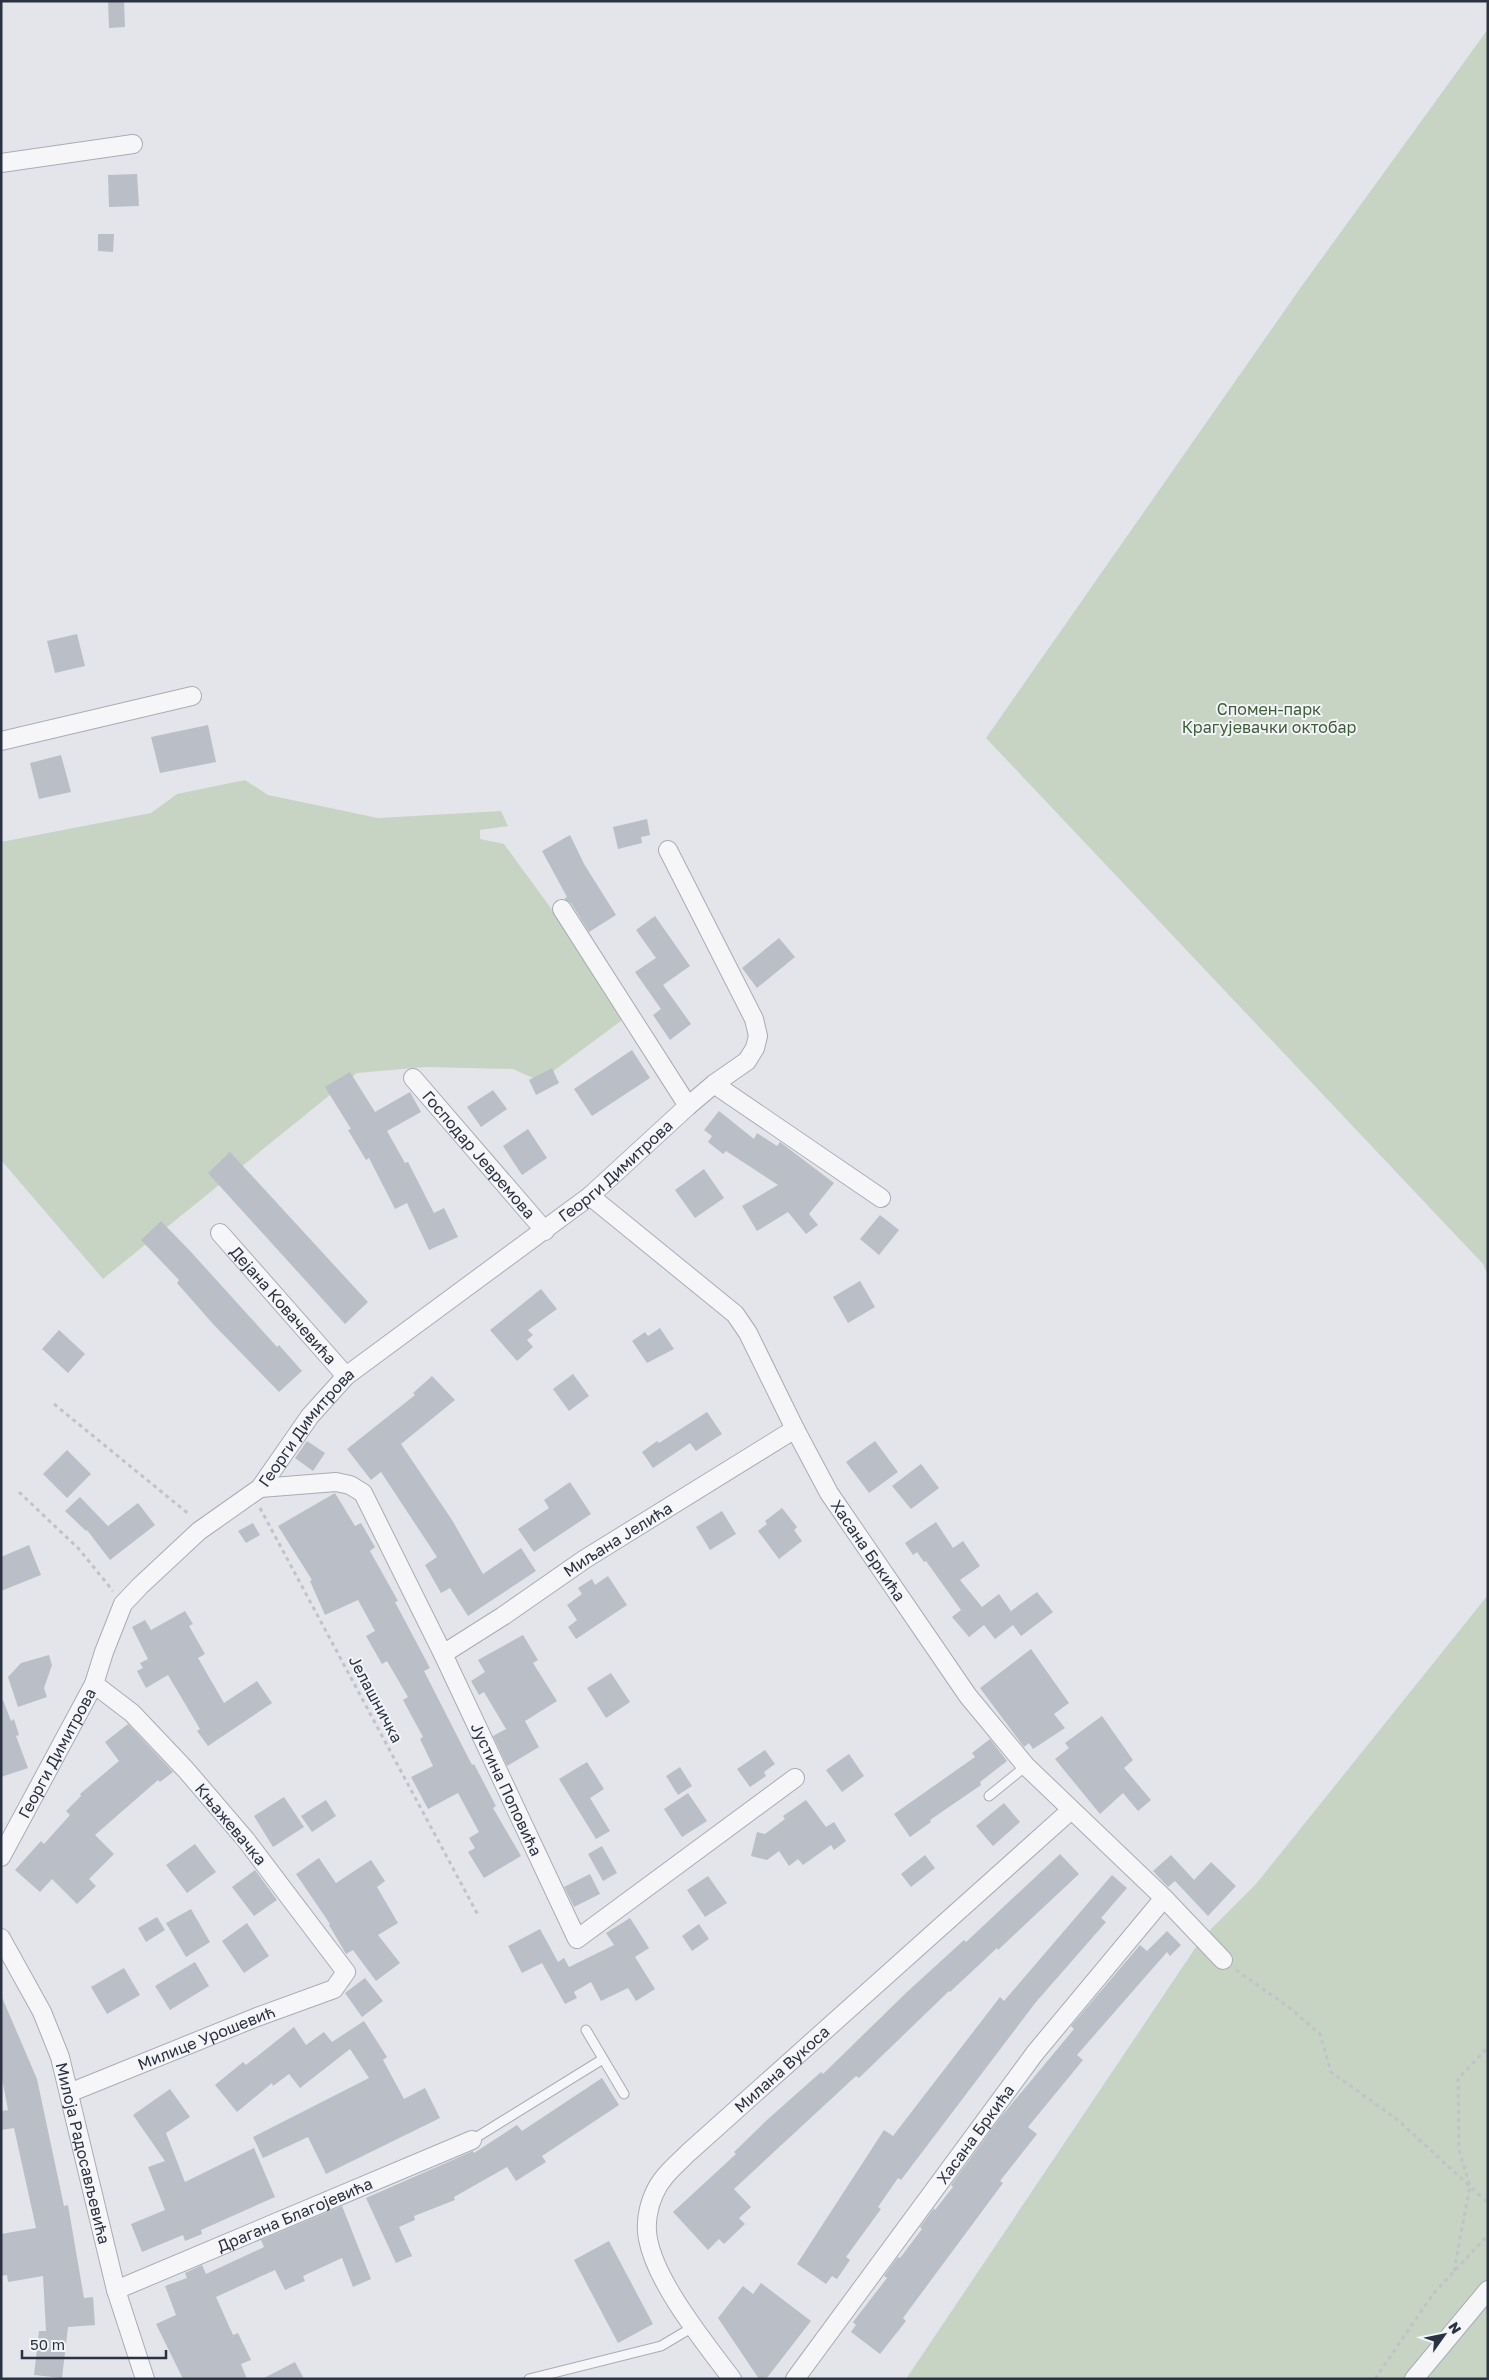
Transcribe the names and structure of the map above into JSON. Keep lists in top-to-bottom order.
{
  "streets": {
    "street": [
      "Господар Јевремова",
      "Георги Димитрова",
      "Дејана Ковачевића",
      "Миљана Јелића",
      "Хасана Бркића",
      "Јустина Поповића",
      "Књажевачка",
      "Милице Урошевић",
      "Милана Вукоса",
      "Милоја Радосављевића",
      "Драгана Благојевића"
    ],
    "path": ["Јелашничка"]
  },
  "crossings": [
    ["Господар Јевремова", "Георги Димитрова"],
    ["Георги Димитрова", "Дејана Ковачевића"],
    ["Георги Димитрова", "Хасана Бркића"],
    ["Георги Димитрова", "Јелашничка"],
    ["Георги Димитрова", "Јустина Поповића"],
    ["Георги Димитрова", "Књажевачка"],
    ["Миљана Јелића", "Хасана Бркића"],
    ["Миљана Јелића", "Јустина Поповића"],
    ["Хасана Бркића", "Милана Вукоса"],
    ["Јелашничка", "Јустина Поповића"],
    ["Књажевачка", "Милице Урошевић"],
    ["Милице Урошевић", "Милоја Радосављевића"],
    ["Милоја Радосављевића", "Драгана Благојевића"]
  ],
  "parks": ["Спомен-парк Крагујевачки октобар"],
  "scale_bar": "50 m",
  "north": "top right"
}
